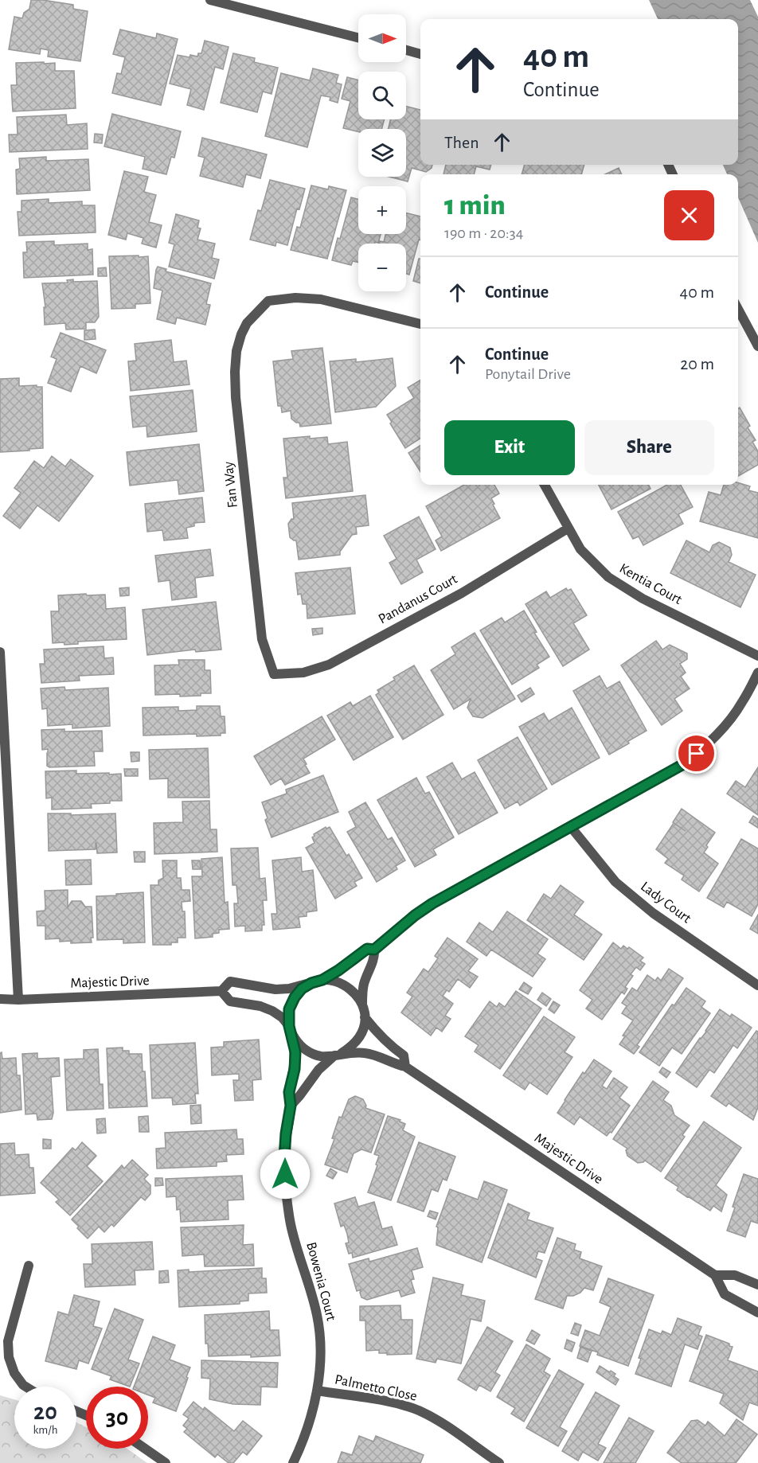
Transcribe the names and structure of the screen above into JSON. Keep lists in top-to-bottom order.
{
  "streets": {
    "street": [
      "Fan Way",
      "Kentia Court",
      "Pandanus Court",
      "Lady Court",
      "Majestic Drive",
      "Bowenia Court",
      "Palmetto Close"
    ]
  },
  "crossings": [
    ["Fan Way", "Pandanus Court"],
    ["Kentia Court", "Pandanus Court"],
    ["Majestic Drive", "Bowenia Court"],
    ["Bowenia Court", "Palmetto Close"]
  ],
  "north": "right",
  "page": {
    "map_buttons": ["+", "−"],
    "turn": ["40 m", "Continue"],
    "then": "Then",
    "heading": ["1 min", "190 m · 20:34"],
    "list": [
      {
        "name": "Continue",
        "value": "40 m"
      },
      {
        "name": "Continue",
        "note": "Ponytail Drive",
        "value": "20 m"
      }
    ],
    "buttons": ["Exit", "Share"],
    "speed": "20 km/h",
    "limit": "30"
  }
}
